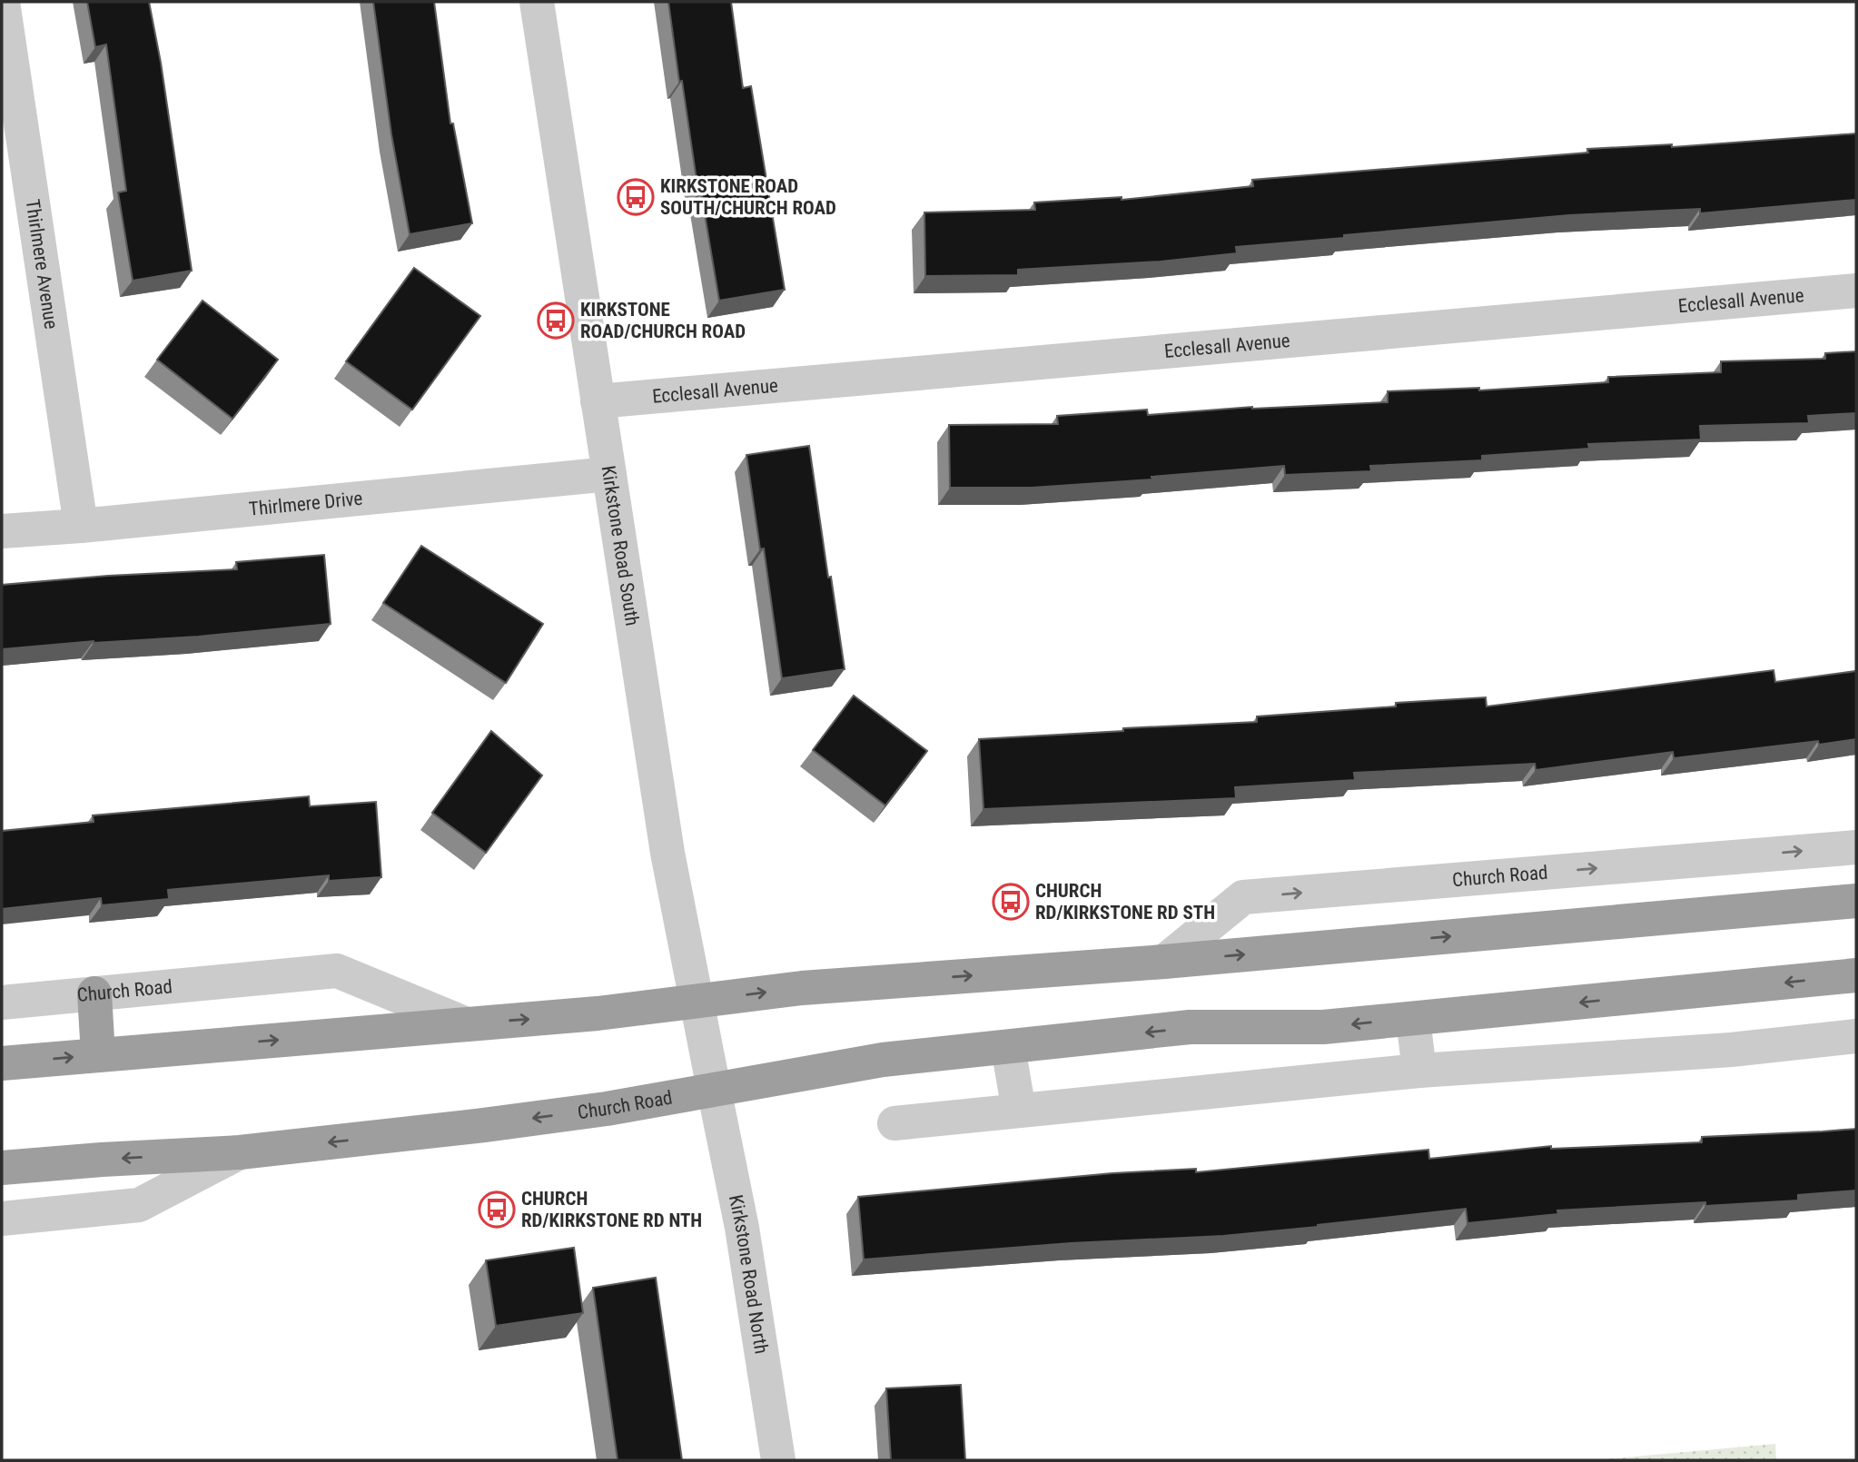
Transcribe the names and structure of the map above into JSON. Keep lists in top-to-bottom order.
{
  "streets": {
    "highway": ["Church Road"],
    "street": [
      "Thirlmere Avenue",
      "Ecclesall Avenue",
      "Thirlmere Drive",
      "Kirkstone Road South",
      "Kirkstone Road North"
    ]
  },
  "crossings": [
    ["Thirlmere Avenue", "Thirlmere Drive"],
    ["Ecclesall Avenue", "Kirkstone Road South"],
    ["Thirlmere Drive", "Kirkstone Road South"],
    ["Kirkstone Road South", "Church Road"],
    ["Kirkstone Road South", "Kirkstone Road North"],
    ["Church Road", "Kirkstone Road North"]
  ],
  "places": {
    "bus stop": [
      "KIRKSTONE ROAD SOUTH/CHURCH ROAD",
      "KIRKSTONE ROAD/CHURCH ROAD",
      "CHURCH RD/KIRKSTONE RD STH",
      "CHURCH RD/KIRKSTONE RD NTH"
    ]
  }
}
